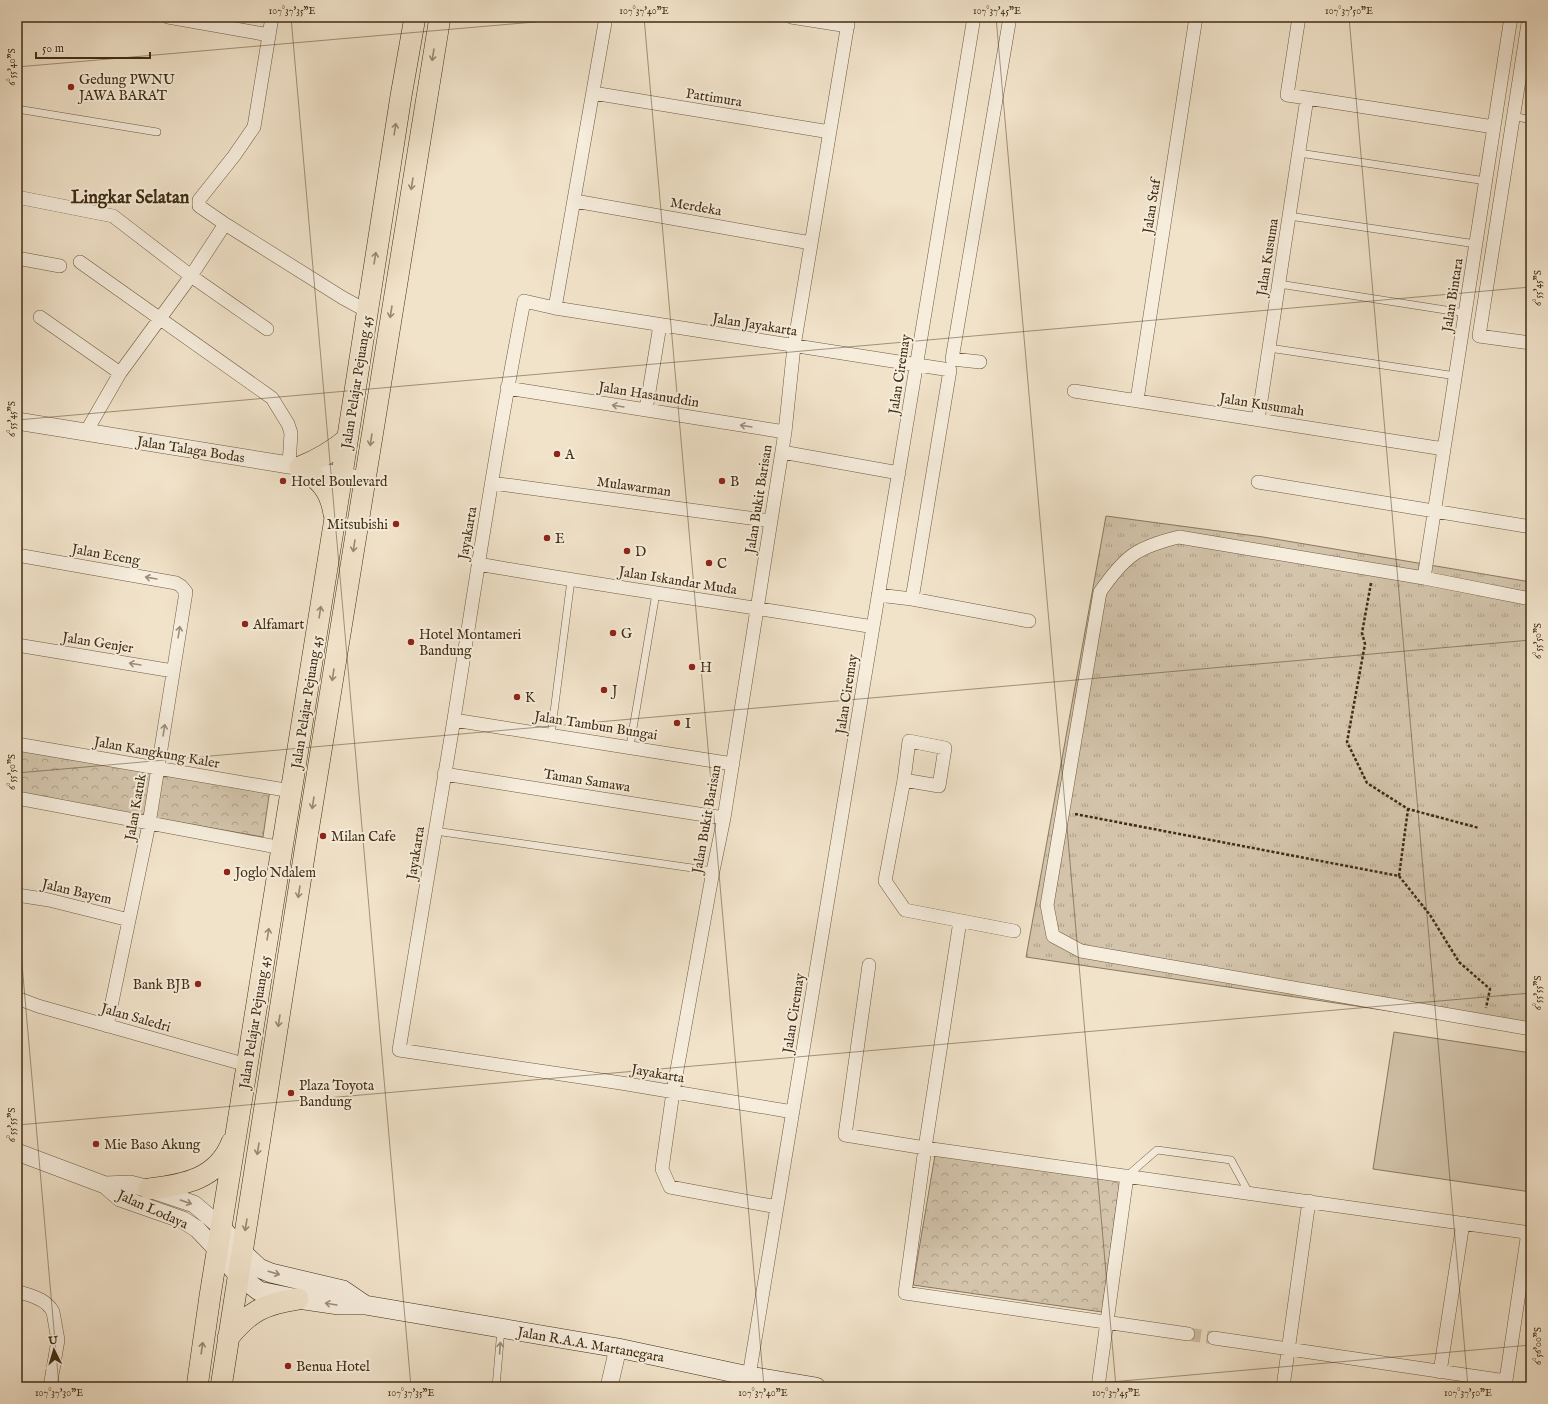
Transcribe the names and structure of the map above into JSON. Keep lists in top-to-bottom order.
{
  "streets": {
    "main road": ["Jalan Pelajar Pejuang 45", "Jalan R.A.A. Martanegara"],
    "street": [
      "Pattimura",
      "Merdeka",
      "Jalan Staf",
      "Jalan Kusuma",
      "Jalan Bintara",
      "Jalan Jayakarta",
      "Jalan Ciremay",
      "Jalan Hasanuddin",
      "Jalan Kusumah",
      "Jalan Talaga Bodas",
      "Mulawarman",
      "Jalan Bukit Barisan",
      "Jayakarta",
      "Jalan Eceng",
      "Jalan Iskandar Muda",
      "Jalan Genjer",
      "Jalan Tambun Bungai",
      "Jalan Kangkung Kaler",
      "Taman Samawa",
      "Jalan Katuk",
      "Jalan Bayem",
      "Jalan Saledri",
      "Jalan Lodaya"
    ]
  },
  "crossings": [
    ["Pattimura", "Jalan Bukit Barisan"],
    ["Merdeka", "Jalan Bukit Barisan"],
    ["Jalan Staf", "Jalan Kusumah"],
    ["Jalan Kusuma", "Jalan Kusumah"],
    ["Jalan Bintara", "Jalan Kusumah"],
    ["Jalan Jayakarta", "Jalan Ciremay"],
    ["Jalan Jayakarta", "Jalan Bukit Barisan"],
    ["Jalan Jayakarta", "Jayakarta"],
    ["Jalan Ciremay", "Jalan Bukit Barisan"],
    ["Jalan Ciremay", "Jayakarta"],
    ["Jalan Ciremay", "Jalan Iskandar Muda"],
    ["Jalan Ciremay", "Jalan R.A.A. Martanegara"],
    ["Jalan Pelajar Pejuang 45", "Jalan Talaga Bodas"],
    ["Jalan Pelajar Pejuang 45", "Jalan Kangkung Kaler"],
    ["Jalan Pelajar Pejuang 45", "Jalan Saledri"],
    ["Jalan Pelajar Pejuang 45", "Jalan Lodaya"],
    ["Jalan Pelajar Pejuang 45", "Jalan R.A.A. Martanegara"],
    ["Jalan Hasanuddin", "Jalan Bukit Barisan"],
    ["Jalan Hasanuddin", "Jayakarta"],
    ["Mulawarman", "Jalan Bukit Barisan"],
    ["Mulawarman", "Jayakarta"],
    ["Jalan Bukit Barisan", "Jayakarta"],
    ["Jalan Bukit Barisan", "Jalan Iskandar Muda"],
    ["Jalan Bukit Barisan", "Jalan Tambun Bungai"],
    ["Jalan Bukit Barisan", "Taman Samawa"],
    ["Jayakarta", "Jalan Iskandar Muda"],
    ["Jayakarta", "Jalan Tambun Bungai"],
    ["Jayakarta", "Taman Samawa"],
    ["Jalan Eceng", "Jalan Katuk"],
    ["Jalan Genjer", "Jalan Katuk"],
    ["Jalan Kangkung Kaler", "Jalan Katuk"],
    ["Jalan Katuk", "Jalan Bayem"],
    ["Jalan Katuk", "Jalan Saledri"],
    ["Jalan Lodaya", "Jalan R.A.A. Martanegara"]
  ],
  "one_way": [
    "Jalan Hasanuddin",
    "Jalan Eceng",
    "Jalan Genjer",
    "Jalan Katuk"
  ],
  "districts": ["Lingkar Selatan"],
  "places": [
    "Gedung PWNU JAWA BARAT",
    "A",
    "Hotel Boulevard",
    "B",
    "Mitsubishi",
    "E",
    "D",
    "C",
    "Alfamart",
    "G",
    "Hotel Montameri Bandung",
    "H",
    "J",
    "K",
    "I",
    "Milan Cafe",
    "Joglo Ndalem",
    "Bank BJB",
    "Plaza Toyota Bandung",
    "Mie Baso Akung",
    "Benua Hotel"
  ],
  "scale_bar": "50 m",
  "north": "top",
  "coordinates": [
    "107°37'35\"E",
    "107°37'40\"E",
    "107°37'45\"E",
    "107°37'50\"E",
    "6°55'40\"S",
    "6°55'45\"S",
    "6°55'50\"S",
    "6°55'55\"S",
    "6°56'00\"S",
    "107°37'30\"E"
  ]
}
